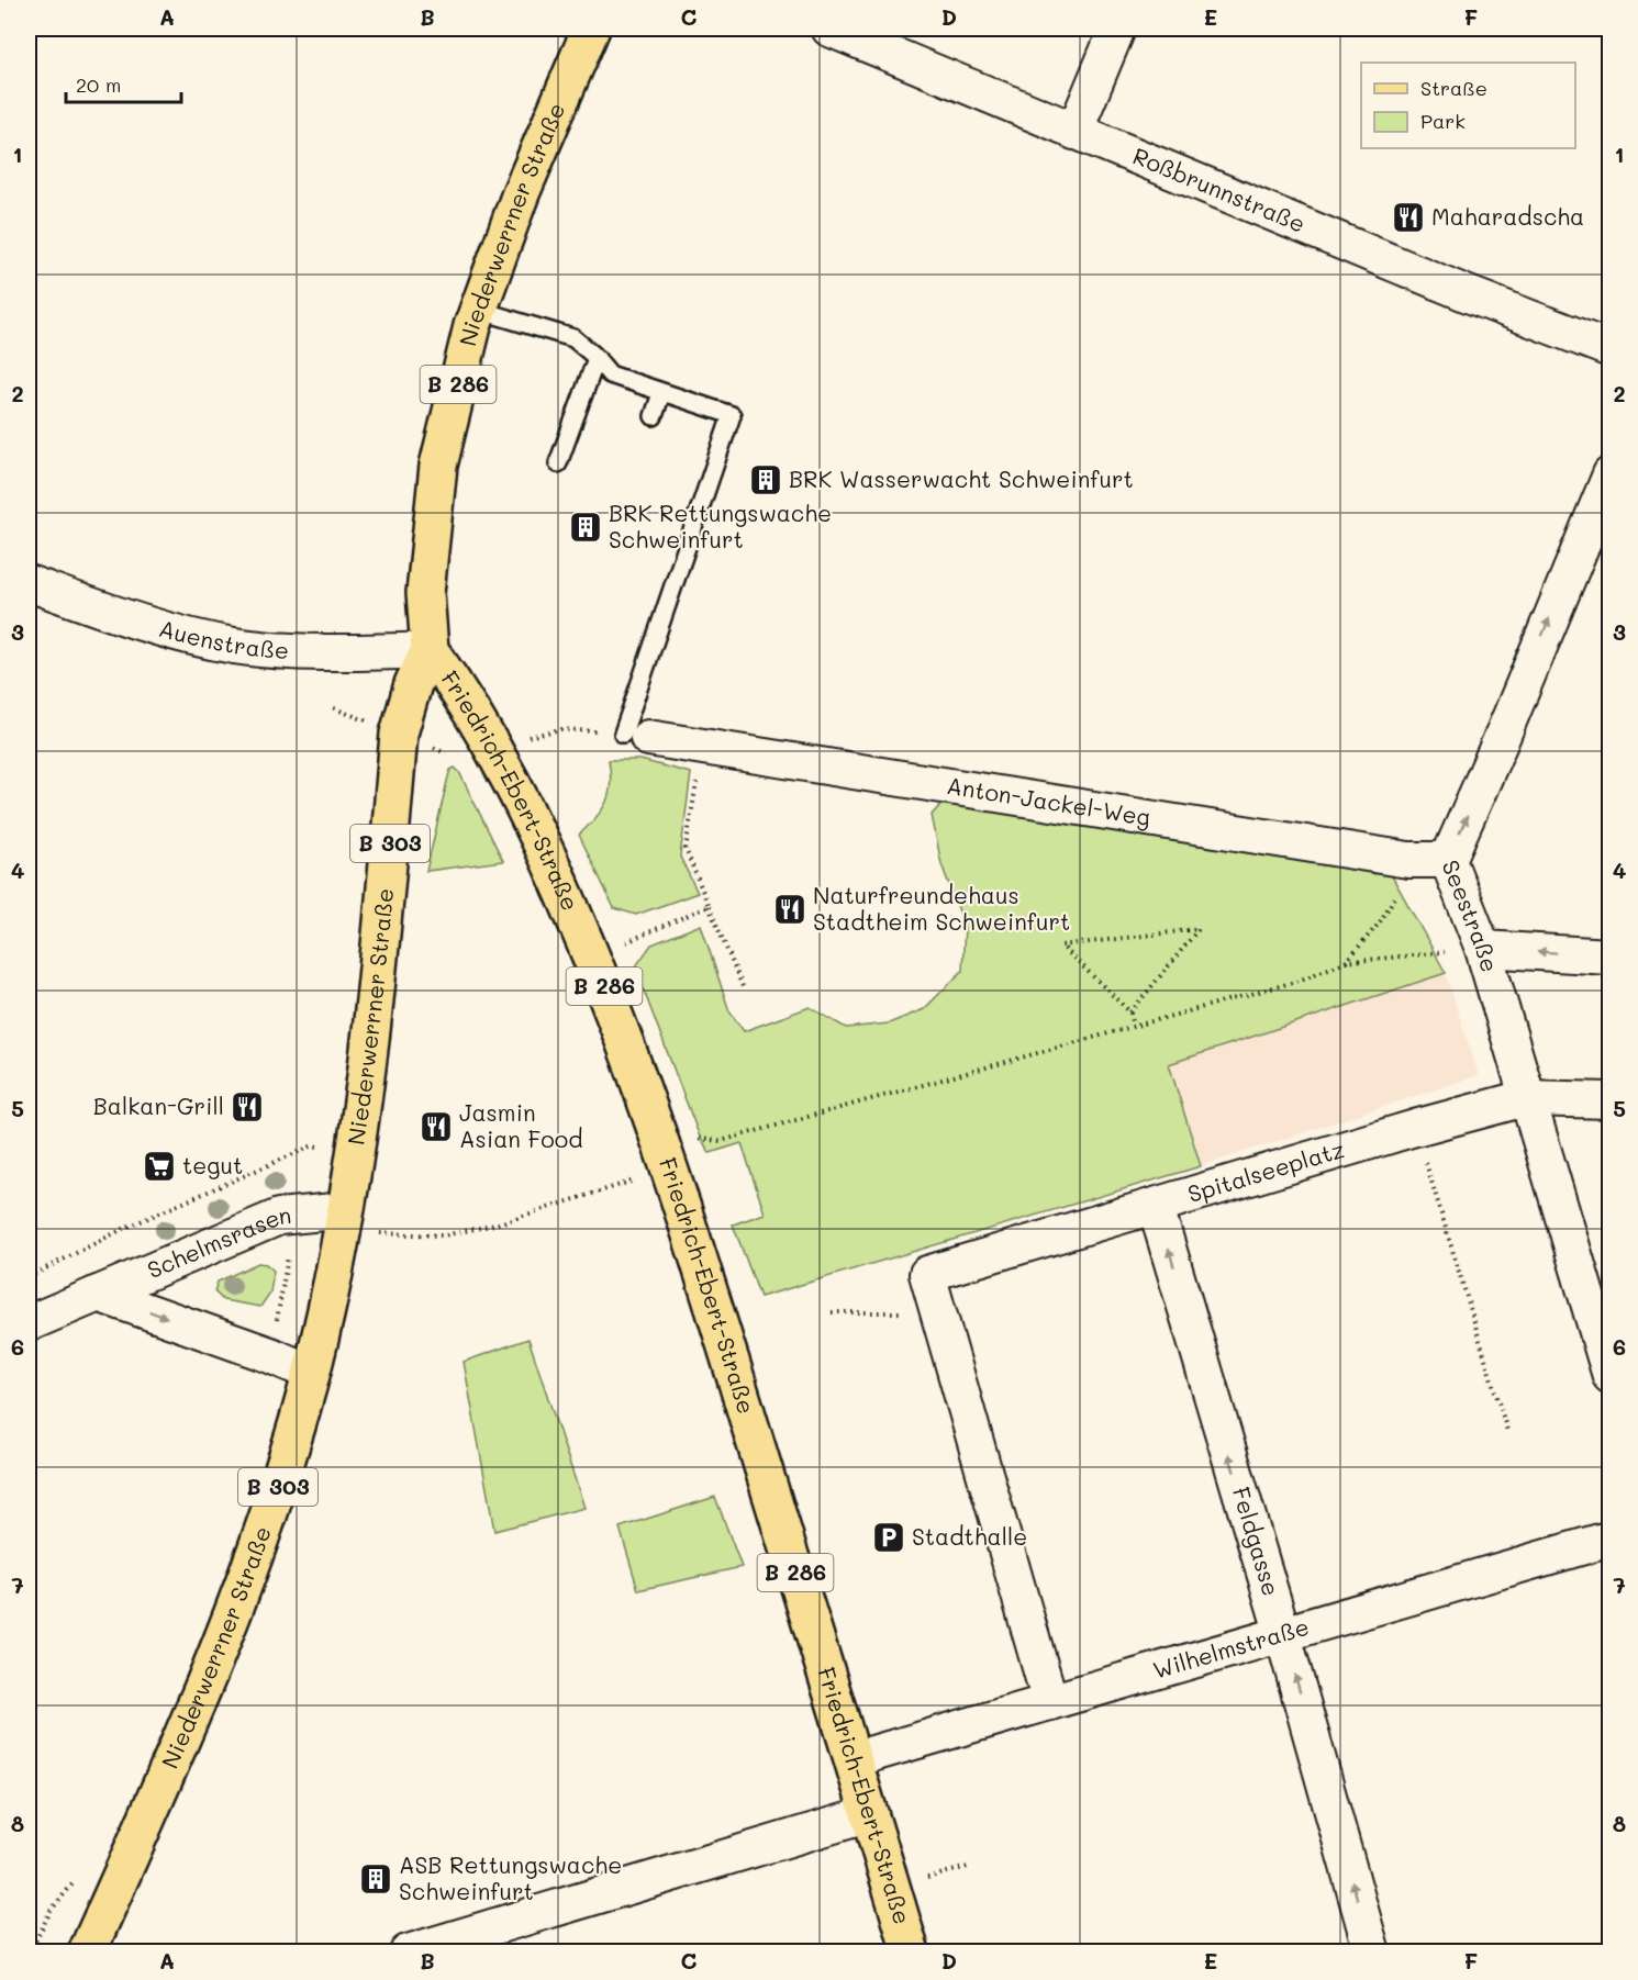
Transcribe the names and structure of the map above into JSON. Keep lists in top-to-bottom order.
{
  "streets": {
    "main road": [
      "Niederwerrner Straße",
      "B 286",
      "Friedrich-Ebert-Straße",
      "B 303"
    ],
    "street": [
      "Roßbrunnstraße",
      "Auenstraße",
      "Anton-Jackel-Weg",
      "Seestraße",
      "Spitalseeplatz",
      "Schelmsrasen",
      "Feldgasse",
      "Wilhelmstraße"
    ]
  },
  "crossings": [
    ["Niederwerrner Straße", "Auenstraße"],
    ["Niederwerrner Straße", "Friedrich-Ebert-Straße"],
    ["Niederwerrner Straße", "Schelmsrasen"],
    ["Auenstraße", "Friedrich-Ebert-Straße"],
    ["Friedrich-Ebert-Straße", "Wilhelmstraße"],
    ["Anton-Jackel-Weg", "Seestraße"],
    ["Seestraße", "Spitalseeplatz"],
    ["Spitalseeplatz", "Feldgasse"],
    ["Spitalseeplatz", "Wilhelmstraße"],
    ["Feldgasse", "Wilhelmstraße"]
  ],
  "one_way": ["Seestraße", "Schelmsrasen", "Feldgasse"],
  "places": {
    "restaurant": [
      "Maharadscha",
      "Naturfreundehaus Stadtheim Schweinfurt",
      "Balkan-Grill",
      "Jasmin Asian Food"
    ],
    "building": ["BRK Wasserwacht Schweinfurt", "BRK Rettungswache Schweinfurt", "ASB Rettungswache Schweinfurt"],
    "supermarket": ["tegut"],
    "parking": ["Stadthalle"]
  },
  "legend": ["Straße", "Park"],
  "scale_bar": "20 m",
  "grid": {
    "columns": [
      "A",
      "B",
      "C",
      "D",
      "E",
      "F"
    ],
    "rows": [
      "1",
      "2",
      "3",
      "4",
      "5",
      "6",
      "7",
      "8"
    ]
  }
}
